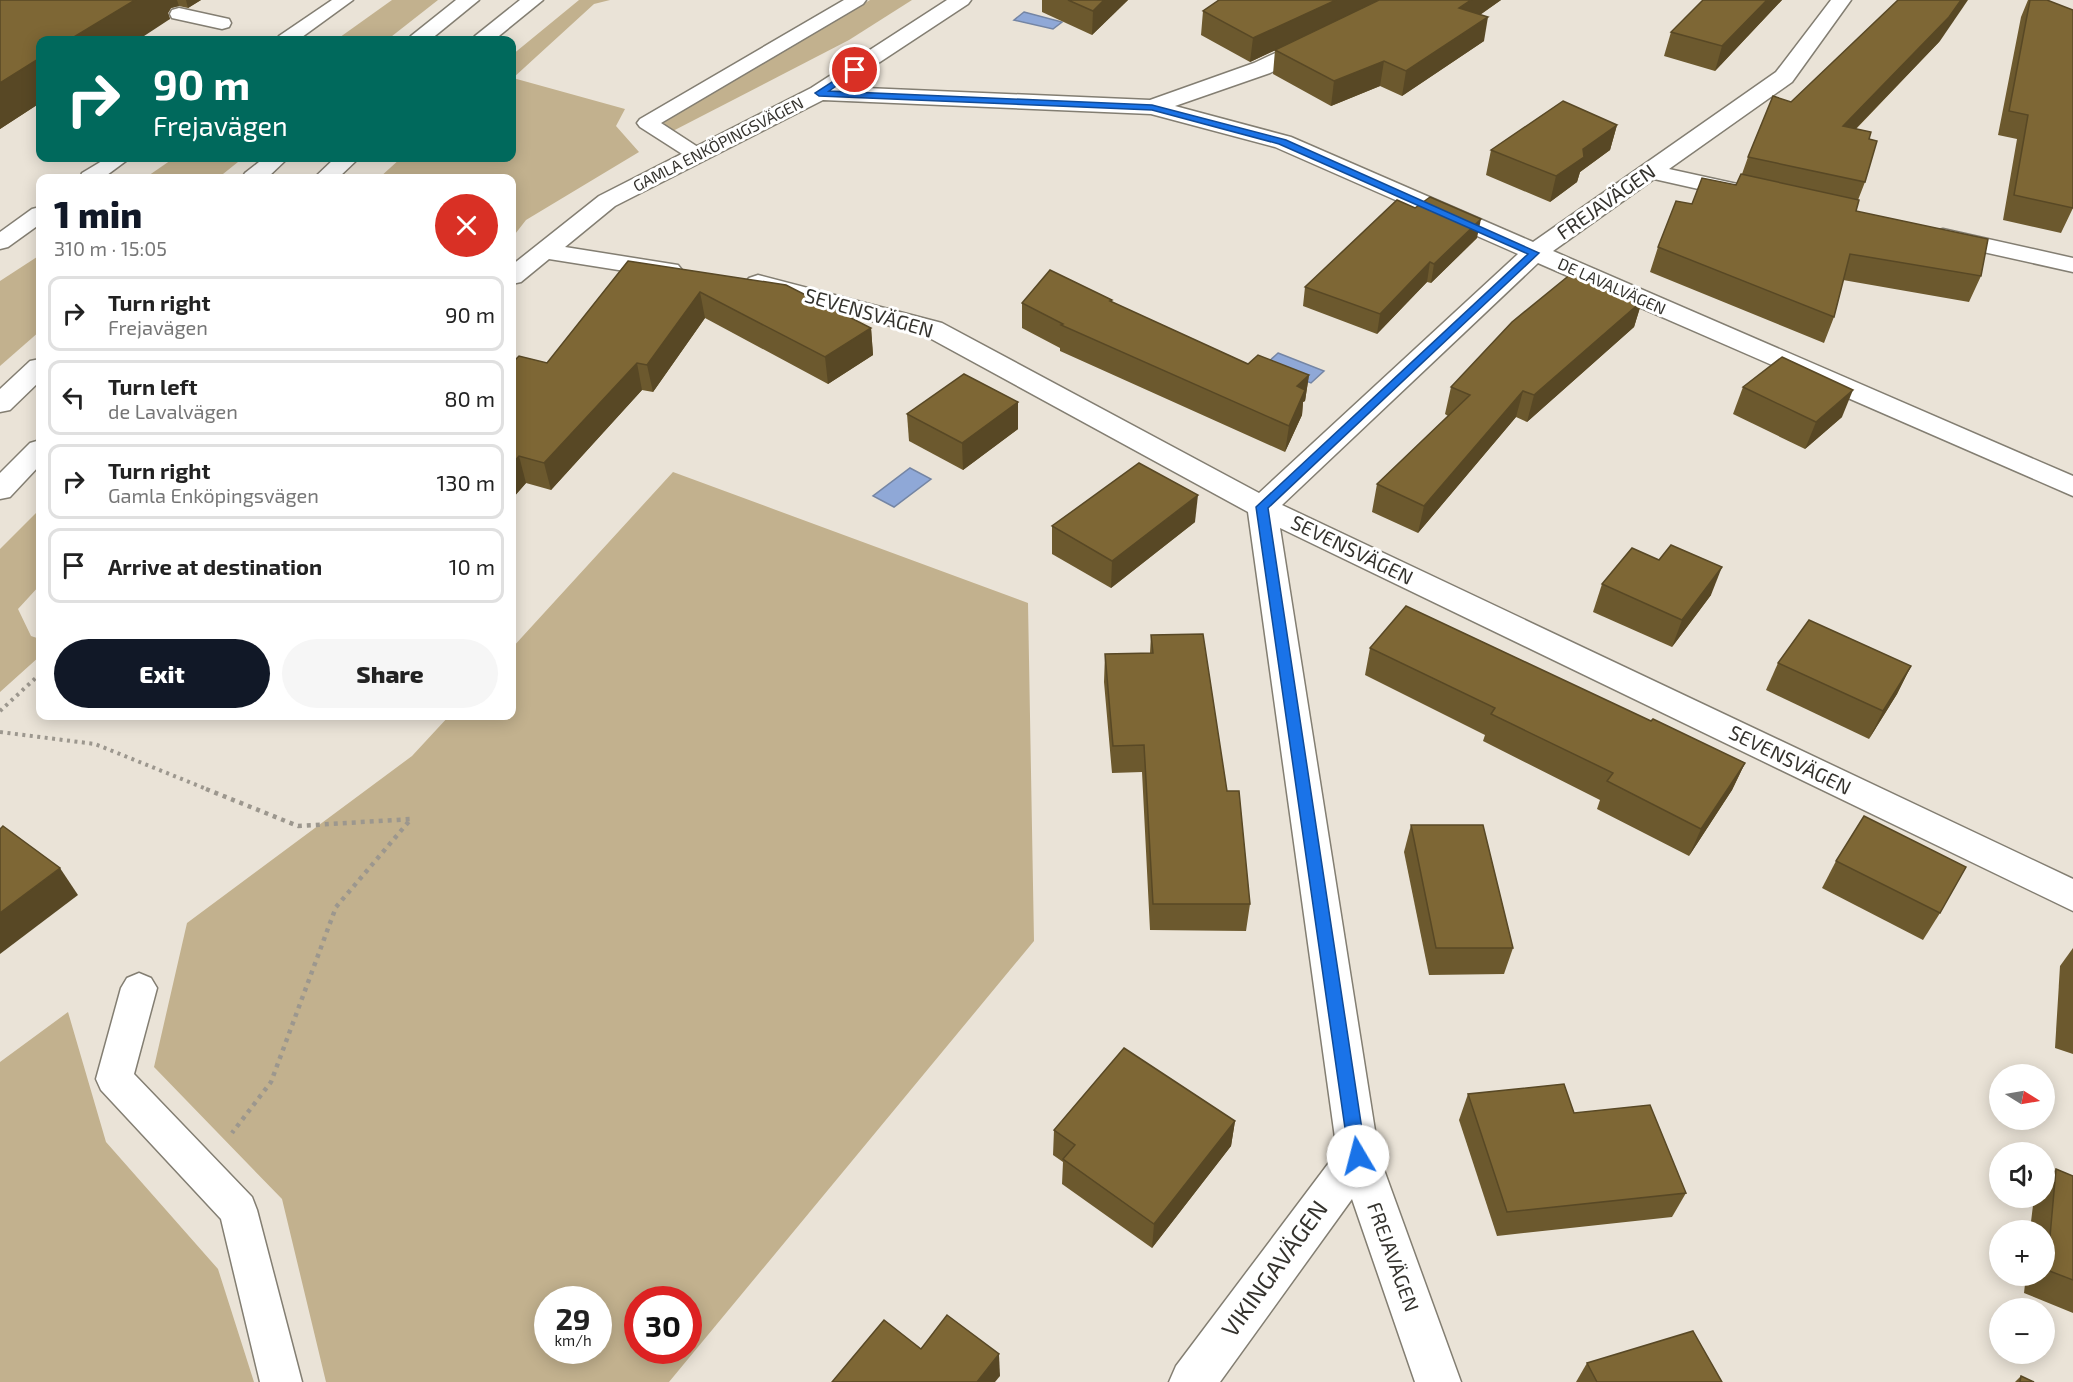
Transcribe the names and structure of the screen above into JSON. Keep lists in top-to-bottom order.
{
  "streets": {
    "street": [
      "GAMLA ENKÖPINGSVÄGEN",
      "FREJAVÄGEN",
      "DE LAVALVÄGEN",
      "SEVENSVÄGEN",
      "VIKINGAVÄGEN"
    ]
  },
  "crossings": [
    ["GAMLA ENKÖPINGSVÄGEN", "DE LAVALVÄGEN"],
    ["FREJAVÄGEN", "DE LAVALVÄGEN"],
    ["FREJAVÄGEN", "SEVENSVÄGEN"],
    ["FREJAVÄGEN", "VIKINGAVÄGEN"]
  ],
  "north": "right",
  "page": {
    "turn": ["90 m", "Frejavägen"],
    "heading": ["1 min", "310 m · 15:05"],
    "list": [
      {
        "name": "Turn right",
        "note": "Frejavägen",
        "value": "90 m"
      },
      {
        "name": "Turn left",
        "note": "de Lavalvägen",
        "value": "80 m"
      },
      {
        "name": "Turn right",
        "note": "Gamla Enköpingsvägen",
        "value": "130 m"
      },
      {
        "name": "Arrive at destination",
        "value": "10 m"
      }
    ],
    "buttons": ["Exit", "Share"],
    "map_buttons": ["+", "−"],
    "speed": "29 km/h",
    "limit": "30"
  }
}
